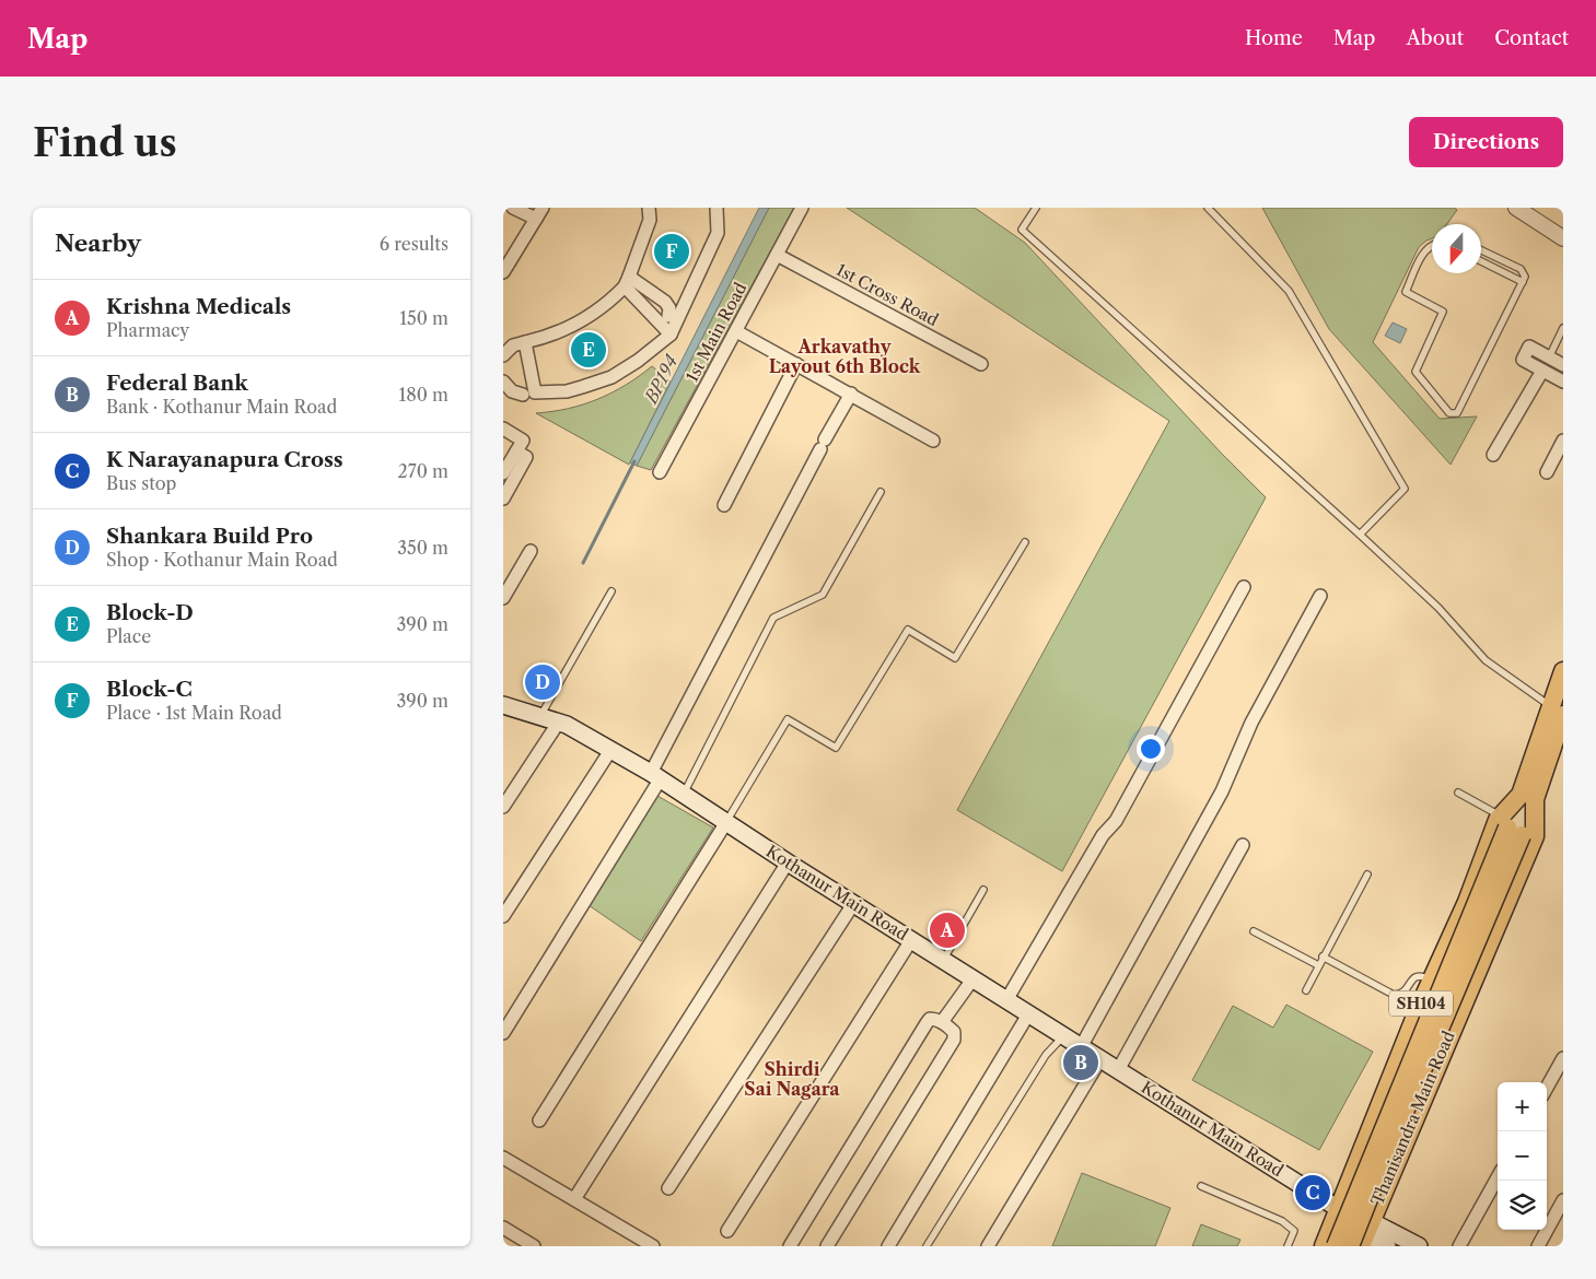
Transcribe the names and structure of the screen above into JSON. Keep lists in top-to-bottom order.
{
  "streets": {
    "main road": ["Kothanur Main Road", "SH104", "Thanisandra Main Road"],
    "street": ["1st Cross Road", "1st Main Road"]
  },
  "crossings": [
    ["1st Cross Road", "1st Main Road"],
    ["Kothanur Main Road", "Thanisandra Main Road"],
    ["SH104", "Thanisandra Main Road"]
  ],
  "districts": ["Arkavathy Layout 6th Block", "Shirdi Sai Nagara"],
  "water": ["BP194"],
  "north": "bottom",
  "page": {
    "header": "Map",
    "nav": [
      "Home",
      "Map",
      "About",
      "Contact"
    ],
    "buttons": "Directions",
    "title": "Find us",
    "heading": ["Nearby", "6 results"],
    "pins": [
      "F",
      "E",
      "D",
      "A",
      "B",
      "C"
    ],
    "list": [
      {
        "mark": "A",
        "name": "Krishna Medicals",
        "note": "Pharmacy",
        "value": "150 m"
      },
      {
        "mark": "B",
        "name": "Federal Bank",
        "note": "Bank · Kothanur Main Road",
        "value": "180 m"
      },
      {
        "mark": "C",
        "name": "K Narayanapura Cross",
        "note": "Bus stop",
        "value": "270 m"
      },
      {
        "mark": "D",
        "name": "Shankara Build Pro",
        "note": "Shop · Kothanur Main Road",
        "value": "350 m"
      },
      {
        "mark": "E",
        "name": "Block-D",
        "note": "Place",
        "value": "390 m"
      },
      {
        "mark": "F",
        "name": "Block-C",
        "note": "Place · 1st Main Road",
        "value": "390 m"
      }
    ],
    "map_buttons": ["+", "−"]
  }
}
